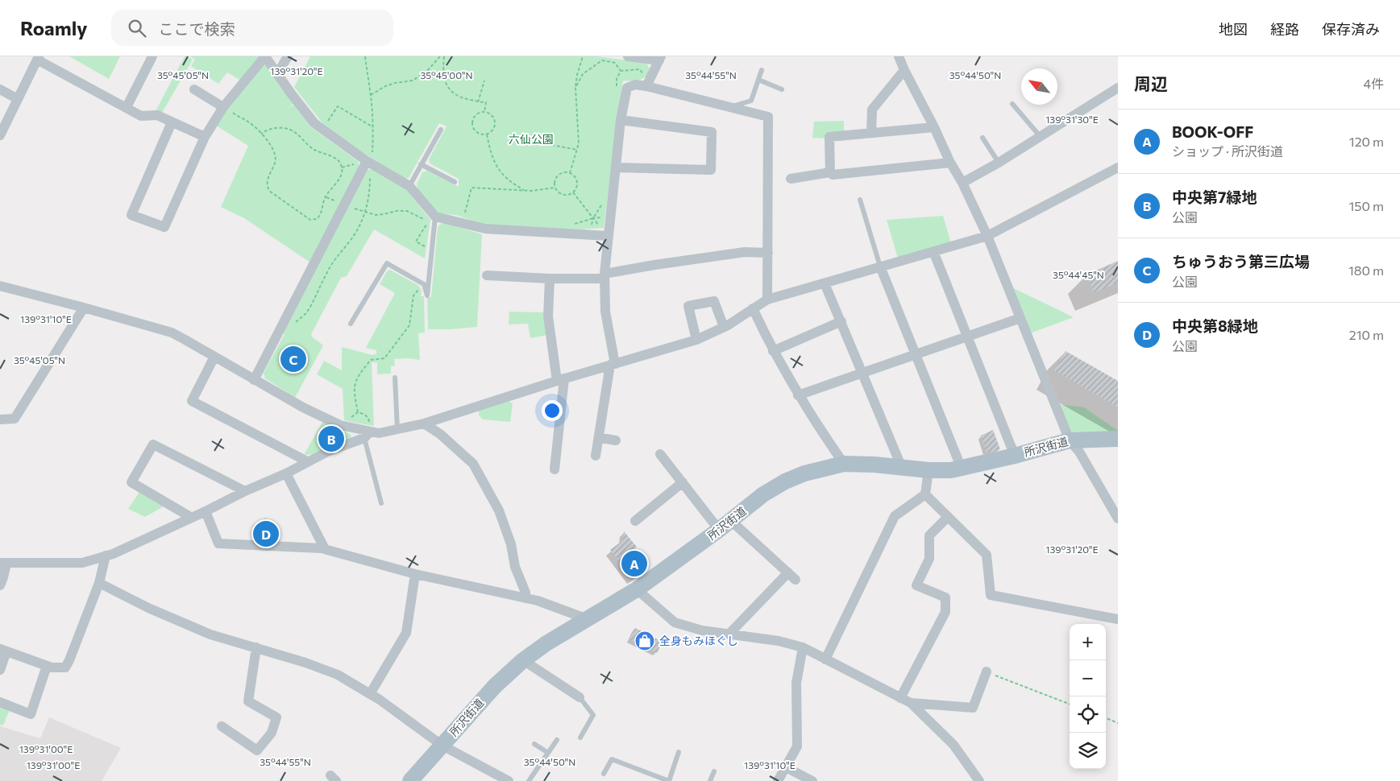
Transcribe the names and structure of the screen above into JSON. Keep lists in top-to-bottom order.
{
  "streets": {
    "main road": ["所沢街道"]
  },
  "parks": ["六仙公園"],
  "places": {
    "shop": ["全身もみほぐし"]
  },
  "north": "top left",
  "page": {
    "header": "Roamly",
    "search": "ここで検索",
    "nav": ["地図", "経路", "保存済み"],
    "heading": ["周辺", "4件"],
    "list": [
      {
        "mark": "A",
        "name": "BOOK-OFF",
        "note": "ショップ · 所沢街道",
        "value": "120 m"
      },
      {
        "mark": "B",
        "name": "中央第7緑地",
        "note": "公園",
        "value": "150 m"
      },
      {
        "mark": "C",
        "name": "ちゅうおう第三広場",
        "note": "公園",
        "value": "180 m"
      },
      {
        "mark": "D",
        "name": "中央第8緑地",
        "note": "公園",
        "value": "210 m"
      }
    ],
    "pins": [
      "C",
      "B",
      "D",
      "A"
    ],
    "map_buttons": ["+", "−"]
  },
  "coordinates": [
    "139°31'20\"E",
    "35°45'05\"N",
    "35°45'00\"N",
    "35°44'55\"N",
    "35°44'50\"N",
    "139°31'30\"E",
    "35°44'45\"N",
    "139°31'10\"E",
    "139°31'00\"E"
  ]
}
